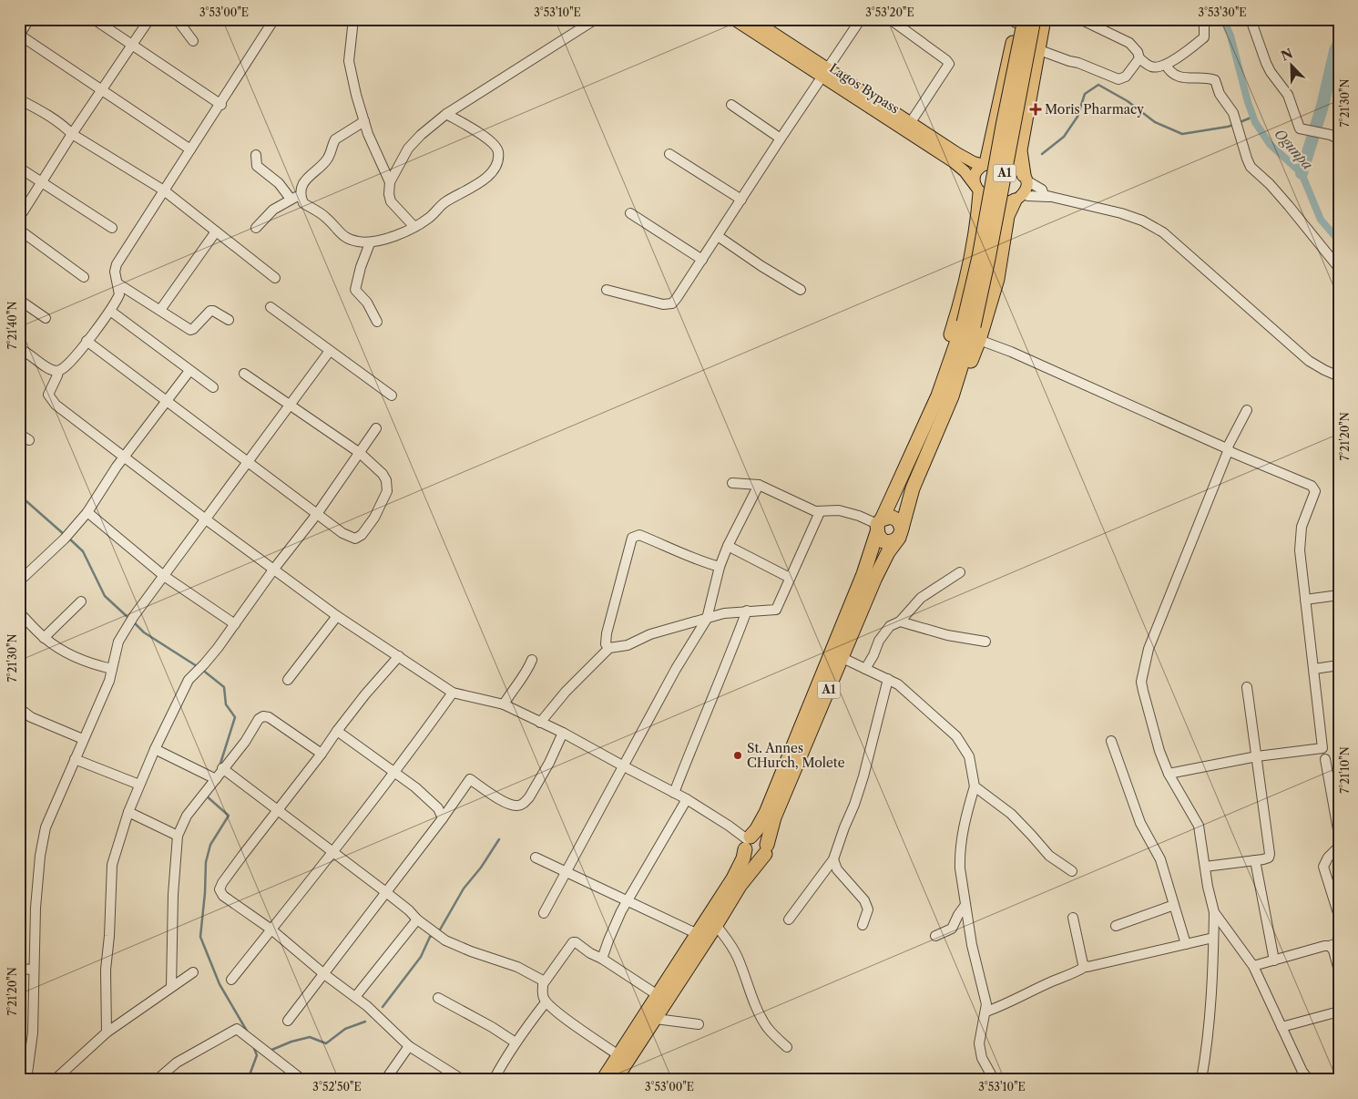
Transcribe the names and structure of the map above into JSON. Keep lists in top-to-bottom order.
{
  "streets": {
    "highway": ["A1"],
    "main road": ["Lagos Bypass"]
  },
  "water": ["Ogunpa"],
  "places": {
    "health": ["Moris Pharmacy"],
    "other": ["St. Annes CHurch, Molete"]
  },
  "north": "top left",
  "coordinates": [
    "3°53'00\"E",
    "3°53'10\"E",
    "3°53'20\"E",
    "3°53'30\"E",
    "7°21'30\"N",
    "7°21'40\"N",
    "7°21'20\"N",
    "7°21'10\"N",
    "3°52'50\"E"
  ]
}
